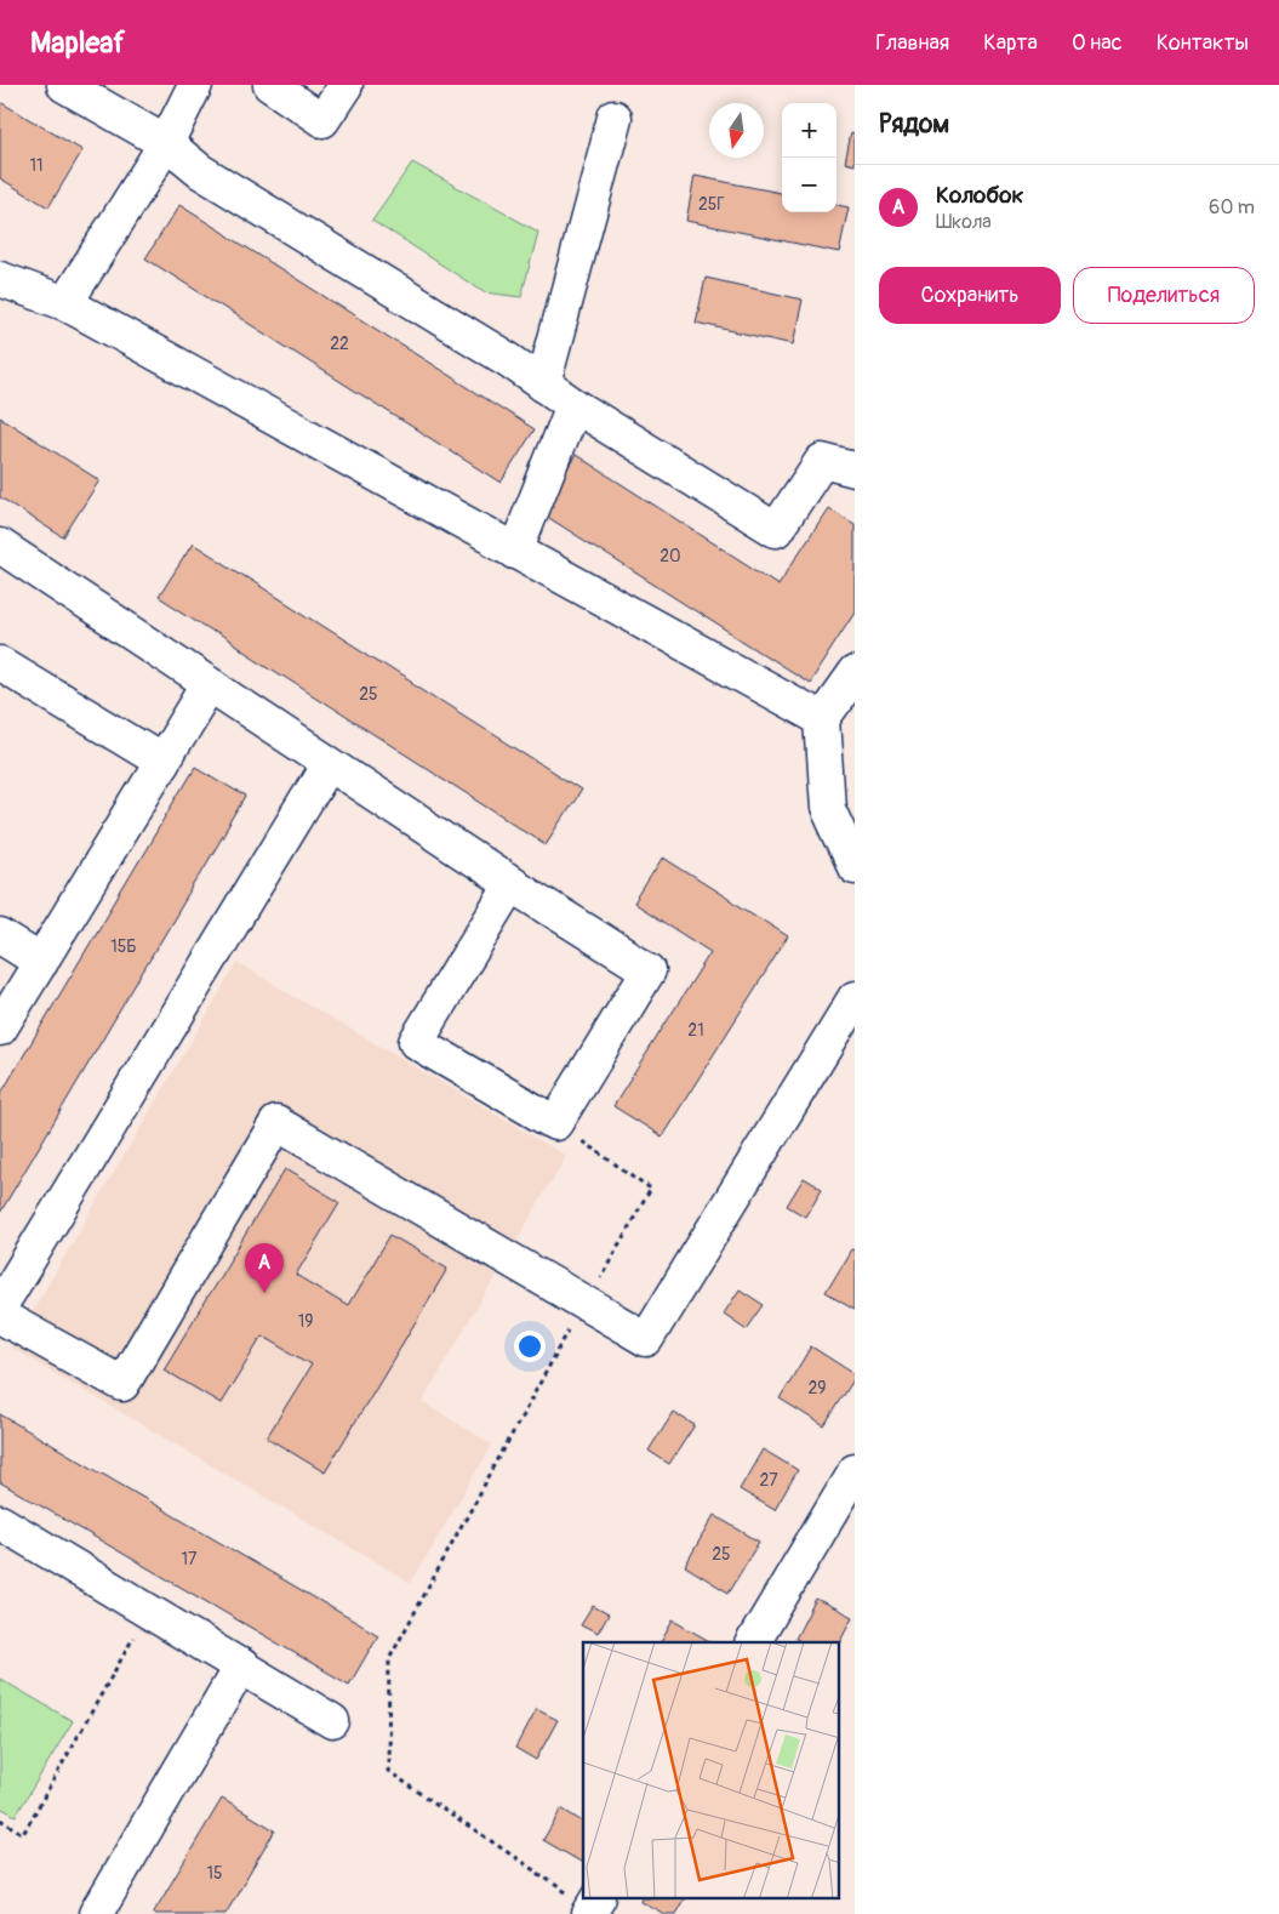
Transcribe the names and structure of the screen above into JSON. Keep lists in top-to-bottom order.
{
  "house_numbers": [
    "11",
    "25Г",
    "22",
    "20",
    "25",
    "15Б",
    "21",
    "19",
    "29",
    "27",
    "25",
    "17",
    "15"
  ],
  "north": "bottom",
  "page": {
    "header": "Mapleaf",
    "nav": [
      "Главная",
      "Карта",
      "О нас",
      "Контакты"
    ],
    "heading": "Рядом",
    "map_buttons": ["+", "−"],
    "list": [
      {
        "mark": "A",
        "name": "Колобок",
        "note": "Школа",
        "value": "60 m"
      }
    ],
    "buttons": ["Сохранить", "Поделиться"],
    "pins": "A"
  }
}
